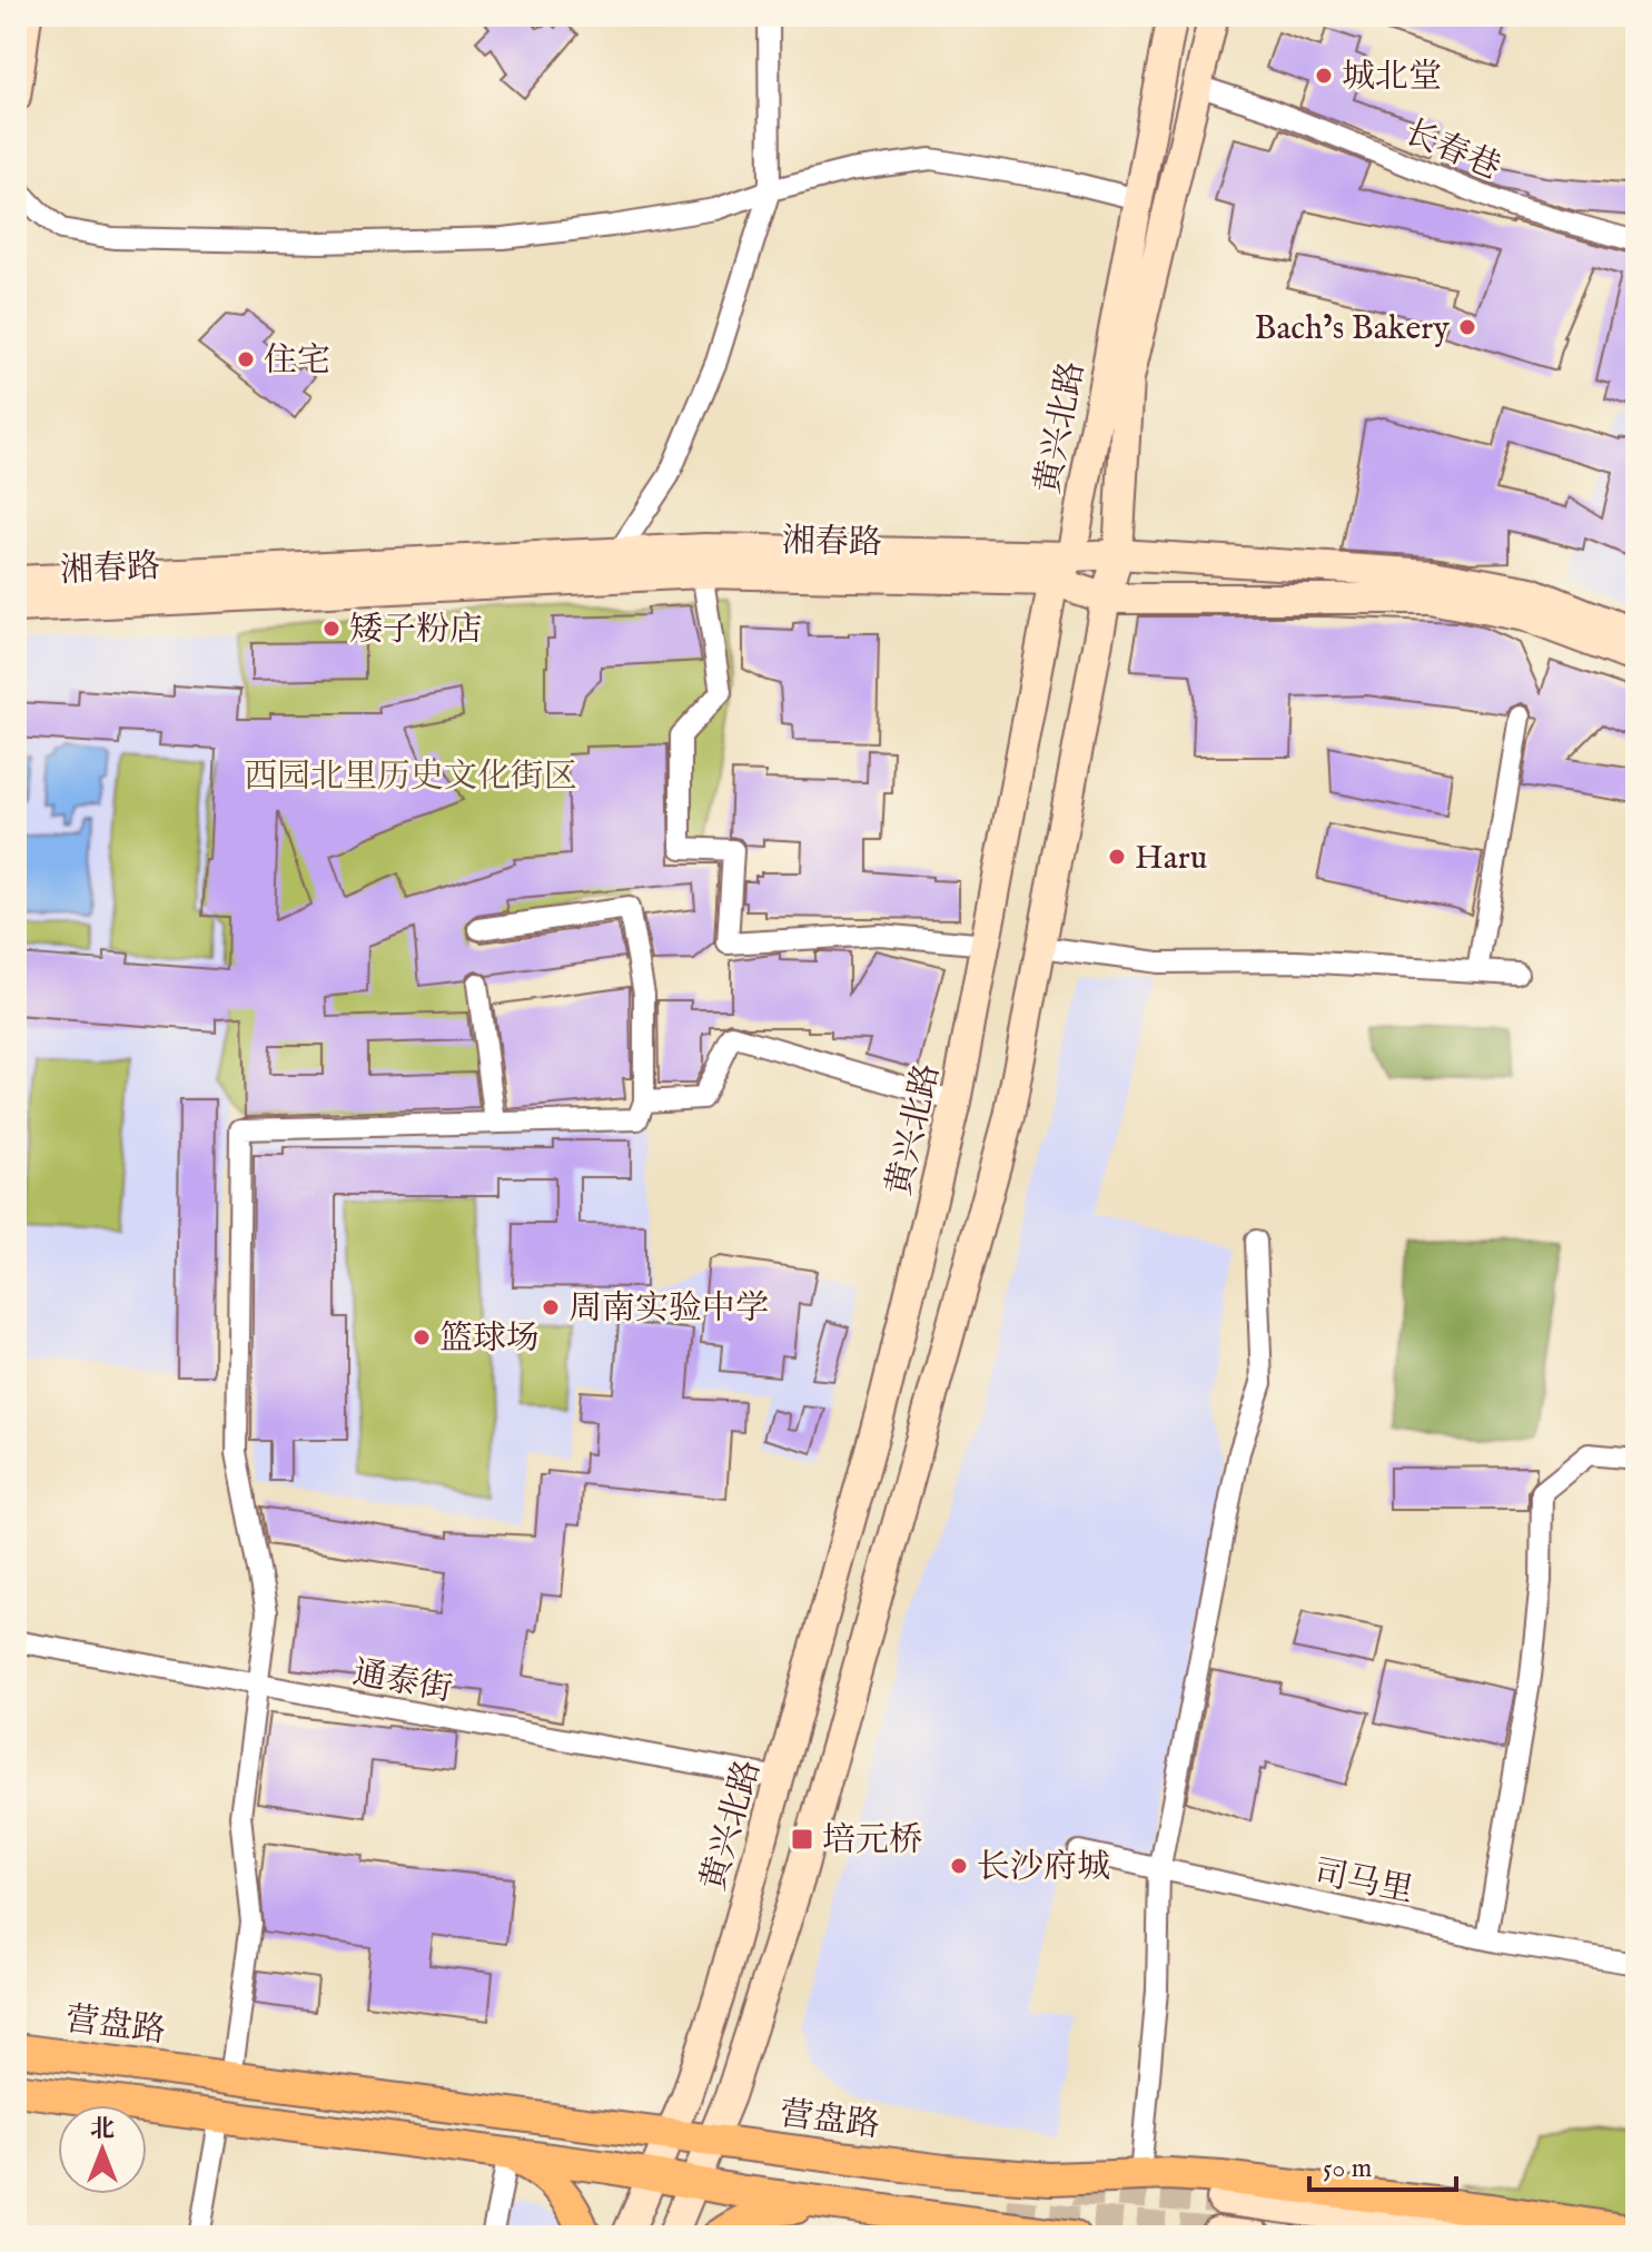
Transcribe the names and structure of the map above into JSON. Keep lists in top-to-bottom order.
{
  "streets": {
    "main road": ["黄兴北路", "湘春路", "营盘路"],
    "street": ["长春巷", "通泰街", "司马里"]
  },
  "crossings": [
    ["长春巷", "黄兴北路"],
    ["黄兴北路", "湘春路"],
    ["黄兴北路", "通泰街"],
    ["黄兴北路", "营盘路"]
  ],
  "parks": ["西园北里历史文化街区"],
  "places": {
    "other": [
      "城北堂",
      "Bach’s Bakery",
      "住宅",
      "矮子粉店",
      "Haru",
      "周南实验中学",
      "篮球场",
      "长沙府城"
    ],
    "transit": ["培元桥"]
  },
  "scale_bar": "50 m",
  "north": "top"
}
